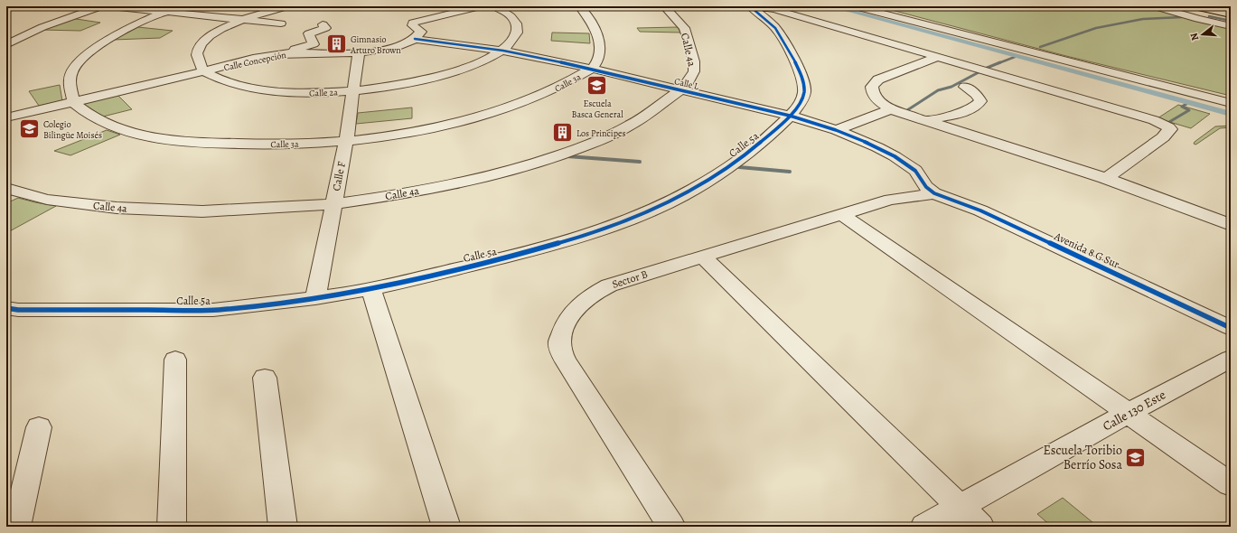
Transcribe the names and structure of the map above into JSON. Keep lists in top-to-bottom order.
{
  "streets": {
    "street": [
      "Calle 4a",
      "Calle Concepción",
      "Calle 3a",
      "Calle L",
      "Calle 2a",
      "Calle 5a",
      "Calle F",
      "Avenida 8 G Sur",
      "Sector B",
      "Calle 130 Este"
    ]
  },
  "crossings": [
    ["Calle 4a", "Calle L"],
    ["Calle 4a", "Calle F"],
    ["Calle Concepción", "Calle 3a"],
    ["Calle Concepción", "Calle L"],
    ["Calle Concepción", "Calle 2a"],
    ["Calle Concepción", "Calle F"],
    ["Calle 3a", "Calle L"],
    ["Calle 3a", "Calle F"],
    ["Calle L", "Calle 2a"],
    ["Calle L", "Calle 5a"],
    ["Calle L", "Avenida 8 G Sur"],
    ["Calle L", "Sector B"],
    ["Calle 2a", "Calle F"],
    ["Calle 5a", "Calle F"],
    ["Avenida 8 G Sur", "Sector B"]
  ],
  "places": {
    "building": ["Gimnasio Arturo Brown", "Los Principes"],
    "school or university": ["Escuela Basca General", "Colegio Bilingüe Moisés", "Escuela Toribio Berrío Sosa"]
  },
  "north": "left"
}
